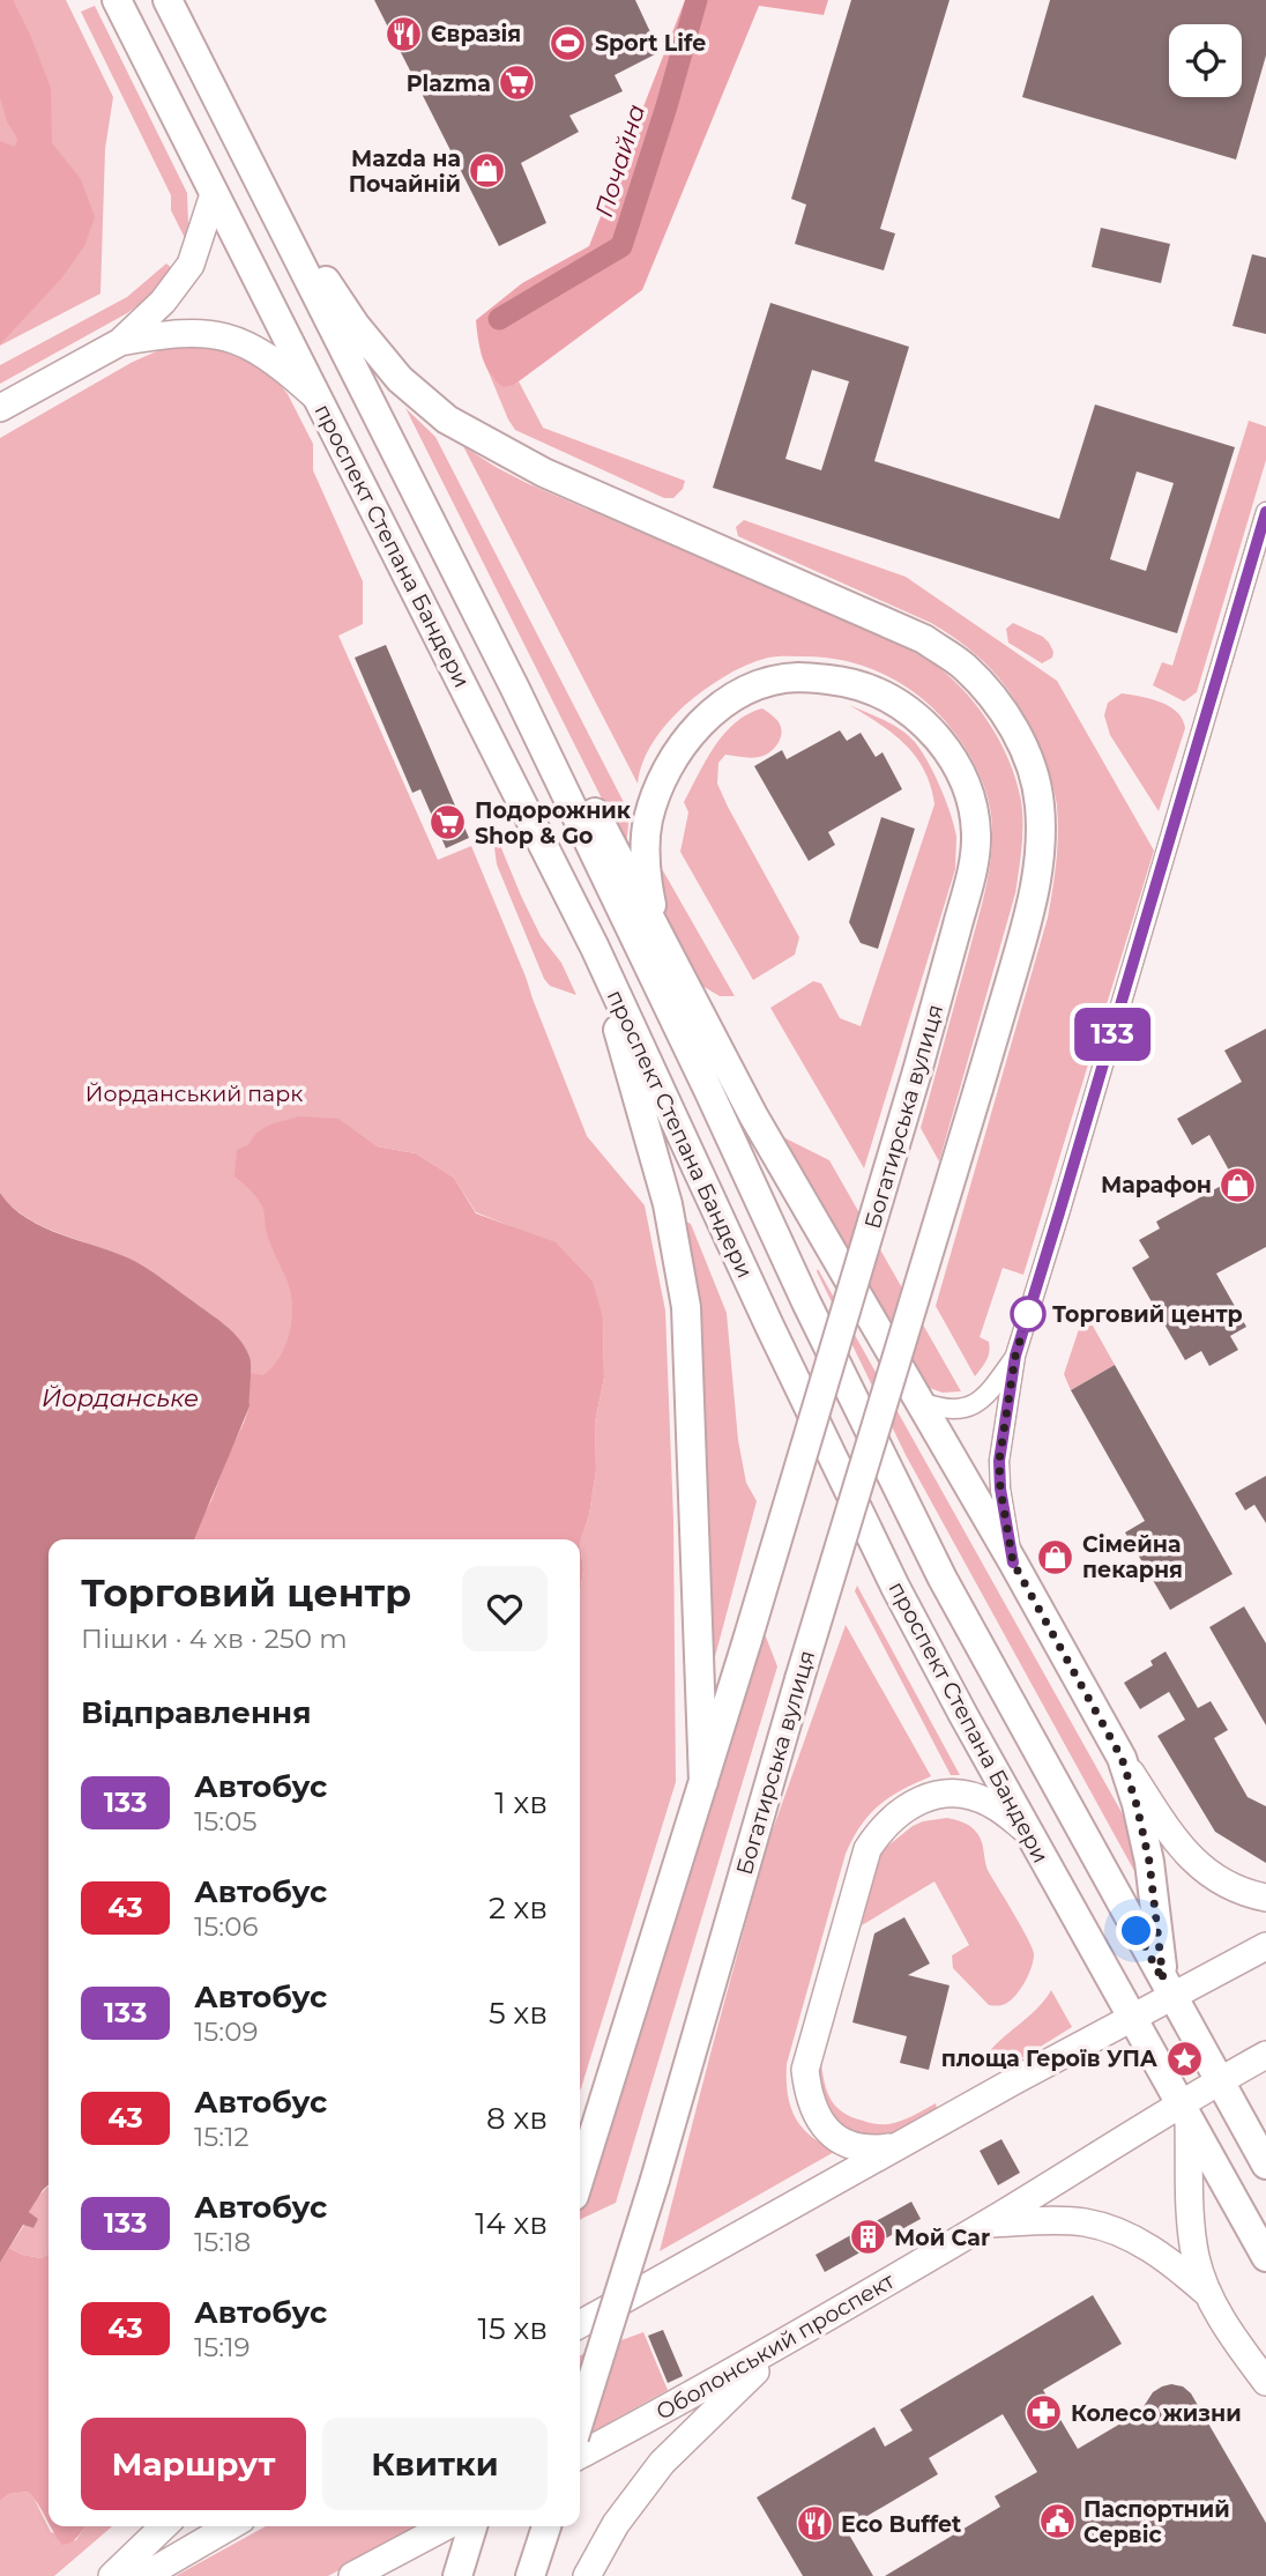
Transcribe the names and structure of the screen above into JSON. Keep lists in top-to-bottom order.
{
  "streets": {
    "main road": ["проспект Степана Бандери", "Богатирська вулиця", "Оболонський проспект"]
  },
  "crossings": [
    ["проспект Степана Бандери", "Богатирська вулиця"],
    ["проспект Степана Бандери", "Оболонський проспект"]
  ],
  "water": ["Почайна", "Йорданське"],
  "parks": ["Йорданський парк"],
  "places": {
    "restaurant": ["Євразія", "Eco Buffet"],
    "sports": ["Sport Life"],
    "supermarket": ["Plazma", "Подорожник Shop & Go"],
    "shop": ["Mazda на Почайній", "Марафон", "Сімейна пекарня"],
    "other": ["Торговий центр"],
    "place": ["площа Героїв УПА"],
    "building": ["Мой Car"],
    "pharmacy": ["Колесо жизни"],
    "public building": ["Паспортний Сервіс"]
  },
  "lines": ["bus line 133"],
  "page": {
    "on_map": "133",
    "heading": [
      ["Торговий центр", "Пішки · 4 хв · 250 m"],
      "Відправлення"
    ],
    "list": [
      {
        "mark": "133",
        "name": "Автобус",
        "note": "15:05",
        "value": "1 хв"
      },
      {
        "mark": "43",
        "name": "Автобус",
        "note": "15:06",
        "value": "2 хв"
      },
      {
        "mark": "133",
        "name": "Автобус",
        "note": "15:09",
        "value": "5 хв"
      },
      {
        "mark": "43",
        "name": "Автобус",
        "note": "15:12",
        "value": "8 хв"
      },
      {
        "mark": "133",
        "name": "Автобус",
        "note": "15:18",
        "value": "14 хв"
      },
      {
        "mark": "43",
        "name": "Автобус",
        "note": "15:19",
        "value": "15 хв"
      }
    ],
    "buttons": ["Маршрут", "Квитки"]
  }
}
